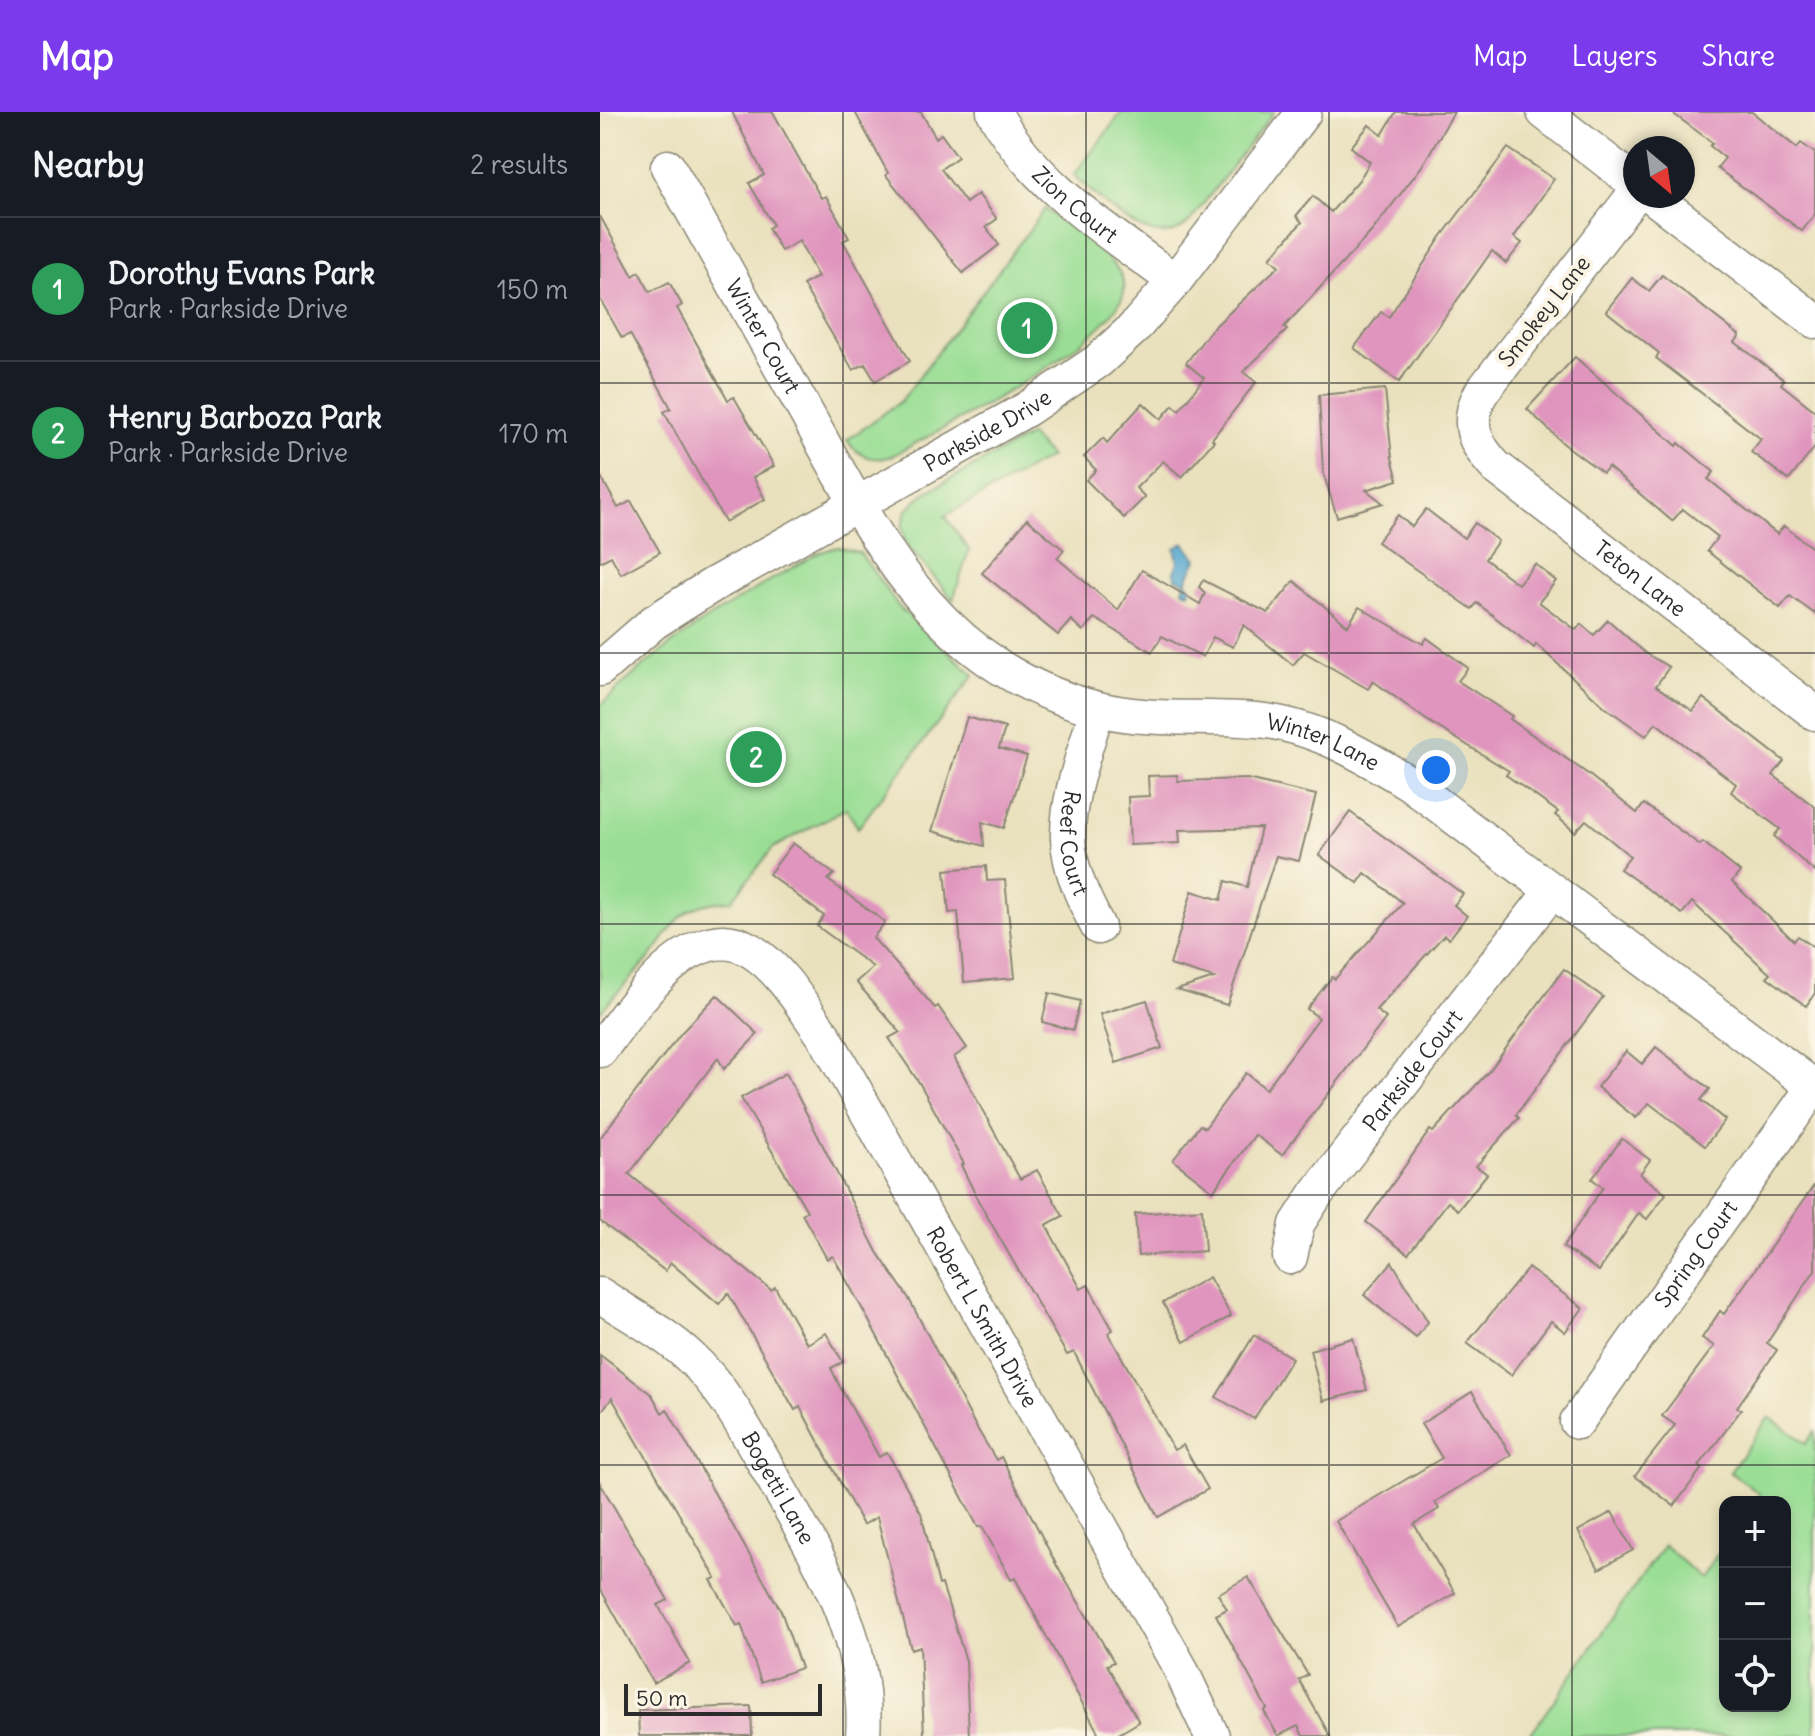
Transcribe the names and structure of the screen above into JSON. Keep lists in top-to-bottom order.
{
  "streets": {
    "street": [
      "Zion Court",
      "Smokey Lane",
      "Winter Court",
      "Parkside Drive",
      "Teton Lane",
      "Winter Lane",
      "Reef Court",
      "Parkside Court",
      "Spring Court",
      "Robert L Smith Drive",
      "Bogetti Lane"
    ]
  },
  "crossings": [
    ["Zion Court", "Parkside Drive"],
    ["Smokey Lane", "Teton Lane"],
    ["Winter Court", "Parkside Drive"],
    ["Winter Court", "Winter Lane"],
    ["Parkside Drive", "Winter Lane"],
    ["Winter Lane", "Reef Court"],
    ["Winter Lane", "Parkside Court"],
    ["Winter Lane", "Spring Court"]
  ],
  "scale_bar": "50 m",
  "north": "bottom right",
  "page": {
    "header": "Map",
    "nav": ["Map", "Layers", "Share"],
    "heading": ["Nearby", "2 results"],
    "list": [
      {
        "mark": "1",
        "name": "Dorothy Evans Park",
        "note": "Park · Parkside Drive",
        "value": "150 m"
      },
      {
        "mark": "2",
        "name": "Henry Barboza Park",
        "note": "Park · Parkside Drive",
        "value": "170 m"
      }
    ],
    "pins": ["1", "2"],
    "map_buttons": ["+", "−"],
    "scale": "50 m"
  }
}
